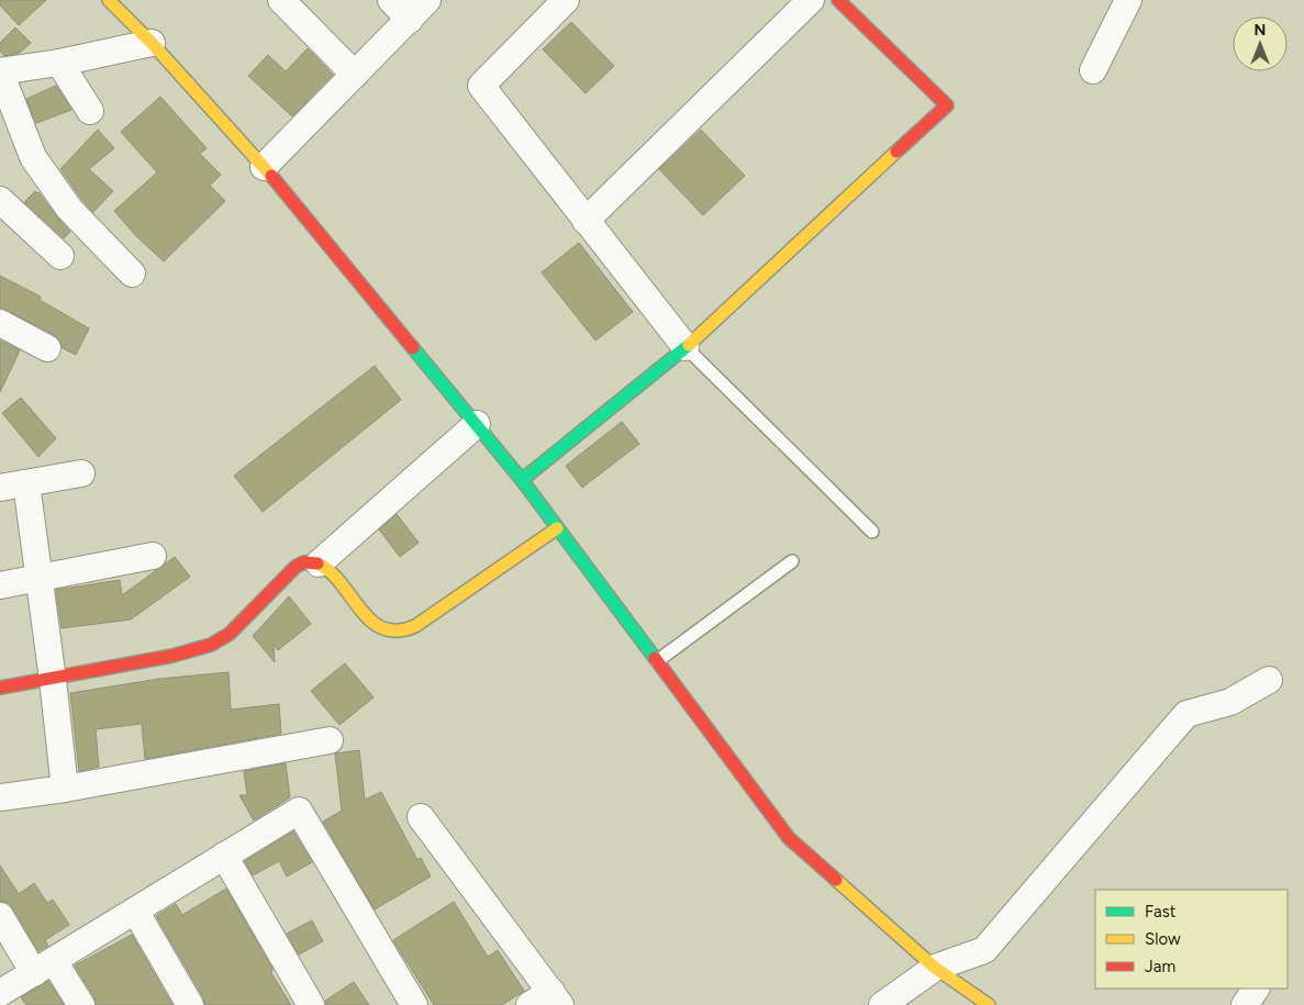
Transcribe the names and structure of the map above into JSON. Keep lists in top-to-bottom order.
{
  "legend": ["Fast", "Slow", "Jam"],
  "north": "top"
}
